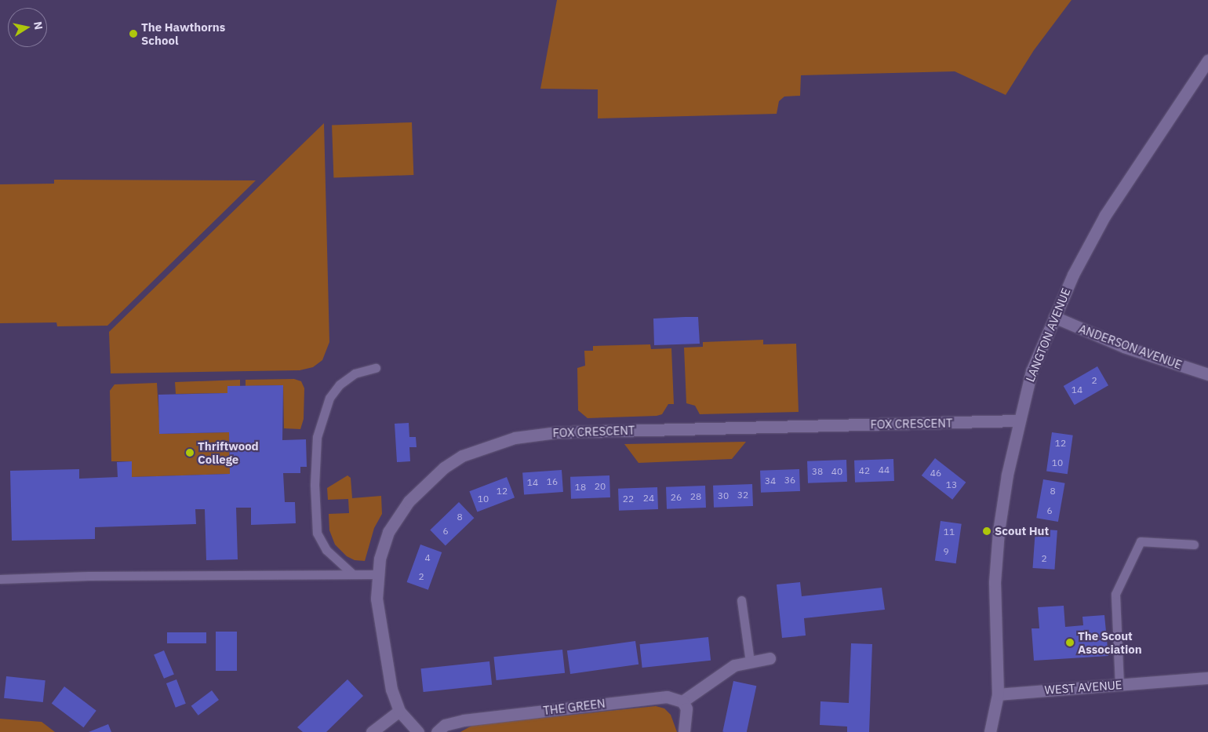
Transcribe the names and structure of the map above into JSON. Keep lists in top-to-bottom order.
{
  "streets": {
    "street": [
      "LANGTON AVENUE",
      "ANDERSON AVENUE",
      "FOX CRESCENT",
      "WEST AVENUE",
      "THE GREEN"
    ]
  },
  "crossings": [
    ["LANGTON AVENUE", "ANDERSON AVENUE"],
    ["LANGTON AVENUE", "FOX CRESCENT"],
    ["LANGTON AVENUE", "WEST AVENUE"]
  ],
  "places": [
    "The Hawthorns School",
    "Thriftwood College",
    "Scout Hut",
    "The Scout Association"
  ],
  "house_numbers": [
    "2",
    "14",
    "12",
    "10",
    "44",
    "42",
    "38",
    "40",
    "46",
    "36",
    "34",
    "16",
    "14",
    "13",
    "20",
    "18",
    "12",
    "8",
    "32",
    "30",
    "28",
    "26",
    "24",
    "10",
    "22",
    "6",
    "8",
    "6",
    "11",
    "9",
    "4",
    "2",
    "2"
  ],
  "north": "right"
}
